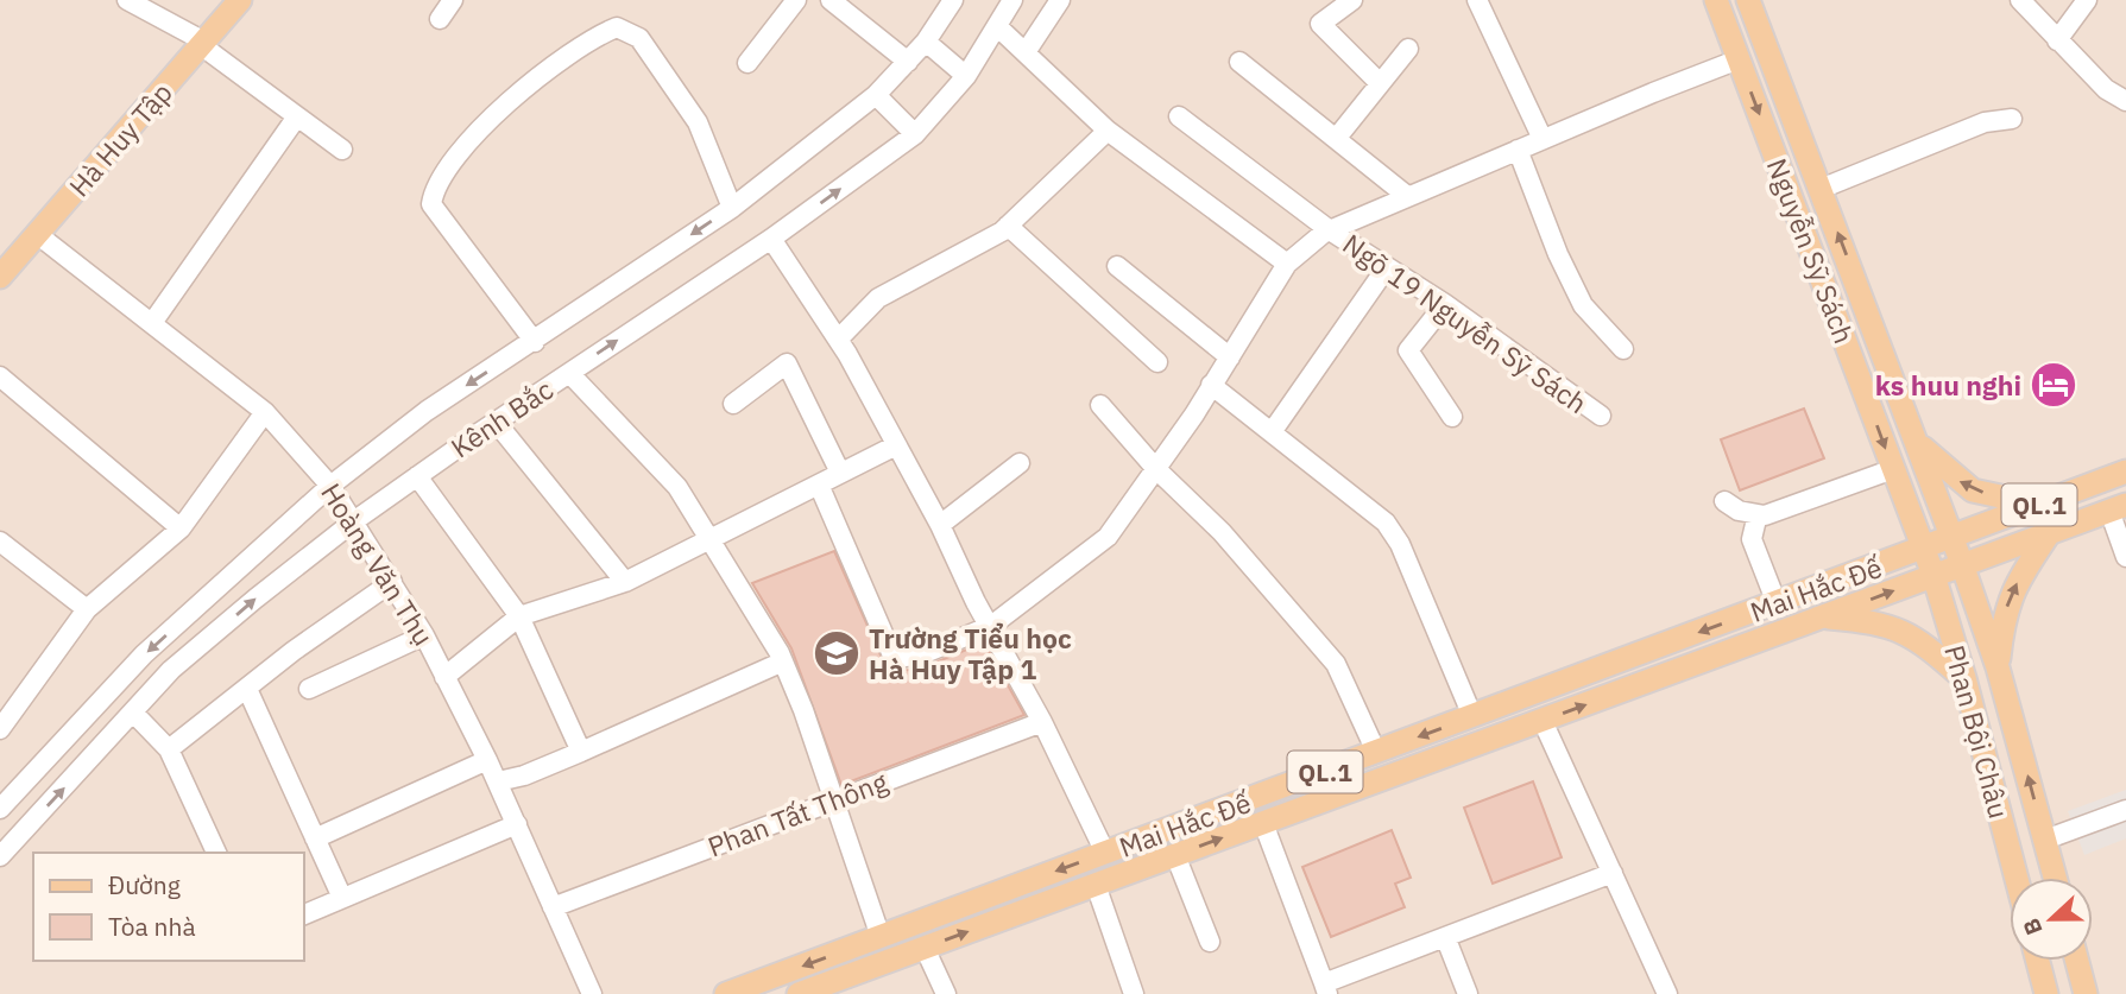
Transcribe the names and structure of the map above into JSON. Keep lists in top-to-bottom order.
{
  "streets": {
    "main road": [
      "Hà Huy Tập",
      "Nguyễn Sỹ Sách",
      "QL.1",
      "Mai Hắc Đế",
      "Phan Bội Châu"
    ],
    "street": [
      "Ngõ 19 Nguyễn Sỹ Sách",
      "Kênh Bắc",
      "Hoàng Văn Thụ",
      "Phan Tất Thông"
    ]
  },
  "crossings": [
    ["Hà Huy Tập", "Hoàng Văn Thụ"],
    ["Nguyễn Sỹ Sách", "QL.1"],
    ["Nguyễn Sỹ Sách", "Mai Hắc Đế"],
    ["Nguyễn Sỹ Sách", "Phan Bội Châu"],
    ["Kênh Bắc", "Hoàng Văn Thụ"],
    ["QL.1", "Mai Hắc Đế"],
    ["QL.1", "Phan Bội Châu"],
    ["Hoàng Văn Thụ", "Phan Tất Thông"],
    ["Mai Hắc Đế", "Phan Bội Châu"]
  ],
  "places": {
    "hotel": ["ks huu nghi"],
    "school or university": ["Trường Tiểu học Hà Huy Tập 1"]
  },
  "legend": ["Đường", "Tòa nhà"],
  "north": "left"
}
